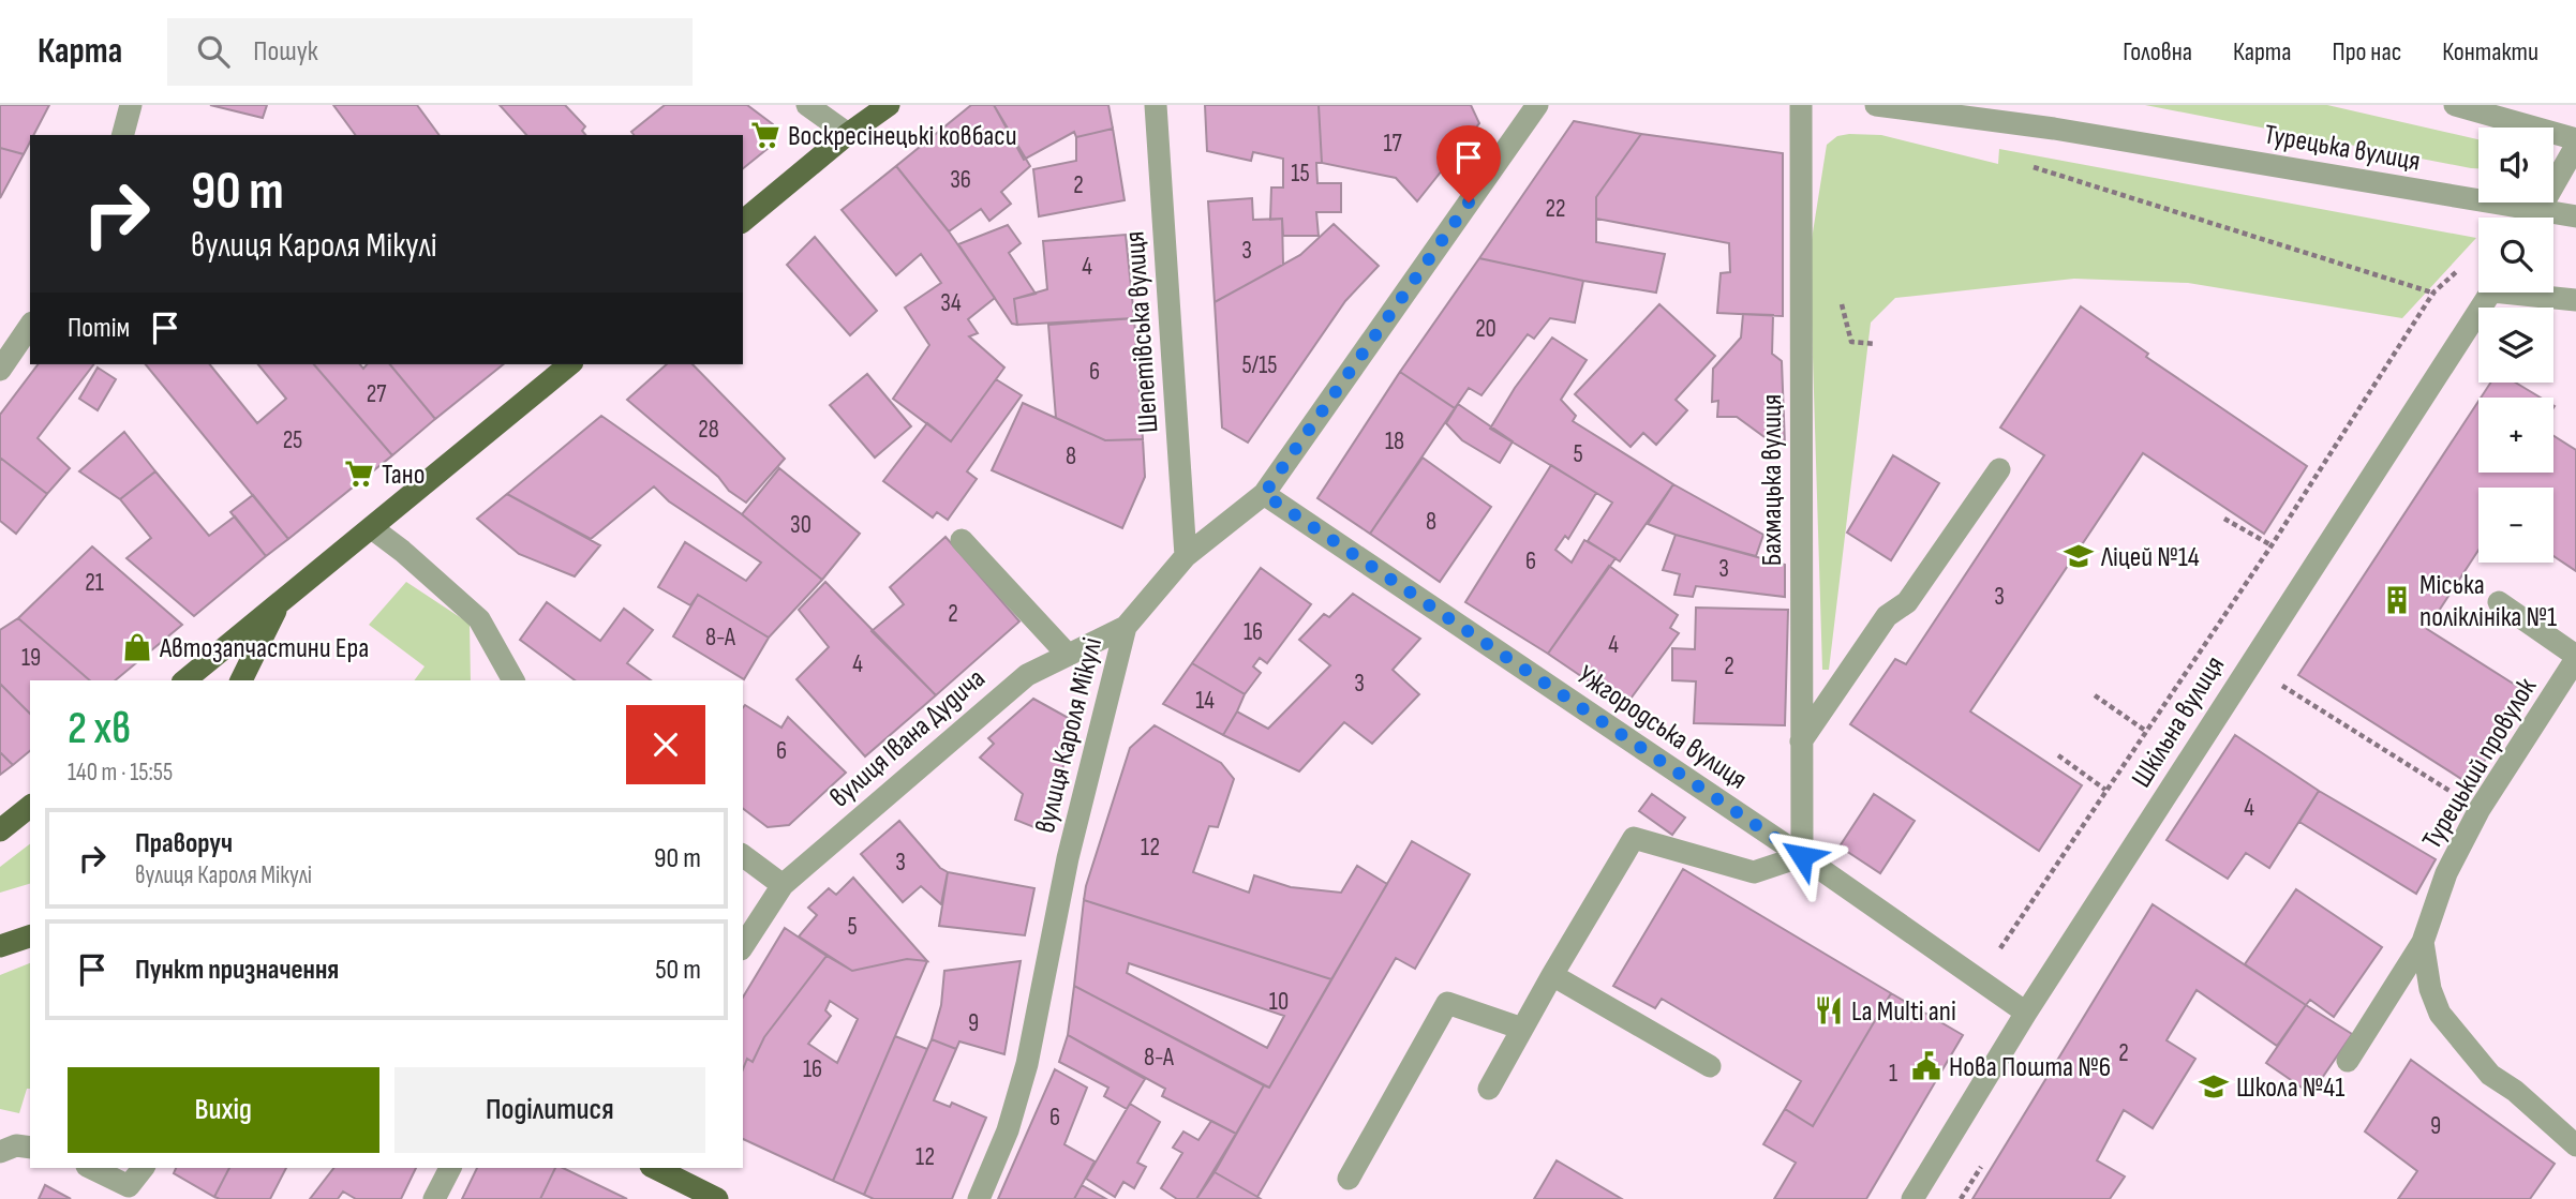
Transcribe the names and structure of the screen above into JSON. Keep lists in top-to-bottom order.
{
  "streets": {
    "street": [
      "Турецька вулиця",
      "Шепетівська вулиця",
      "Бахмацька вулиця",
      "Шкільна вулиця",
      "Ужгородська вулиця",
      "вулиця Кароля Мікулі",
      "вулиця Івана Дудича",
      "Турецький провулок"
    ]
  },
  "crossings": [
    ["Шепетівська вулиця", "вулиця Кароля Мікулі"],
    ["Бахмацька вулиця", "Ужгородська вулиця"],
    ["Шкільна вулиця", "Ужгородська вулиця"],
    ["Ужгородська вулиця", "вулиця Кароля Мікулі"],
    ["вулиця Кароля Мікулі", "вулиця Івана Дудича"]
  ],
  "places": {
    "supermarket": ["Воскресінецькі ковбаси", "Тано"],
    "school or university": ["Ліцей №14", "Школа №41"],
    "building": ["Міська поліклініка №1"],
    "shop": ["Автозапчастини Ера"],
    "restaurant": ["La Multi ani"],
    "public building": ["Нова Пошта №6"]
  },
  "house_numbers": [
    "17",
    "15",
    "36",
    "2",
    "22",
    "3",
    "4",
    "34",
    "20",
    "5/15",
    "6",
    "27",
    "28",
    "25",
    "18",
    "5",
    "8",
    "8",
    "30",
    "6",
    "3",
    "21",
    "3",
    "2",
    "16",
    "8-А",
    "4",
    "19",
    "4",
    "2",
    "3",
    "14",
    "6",
    "4",
    "12",
    "3",
    "5",
    "10",
    "9",
    "2",
    "8-А",
    "16",
    "1",
    "6",
    "9",
    "12"
  ],
  "page": {
    "header": "Карта",
    "search": "Пошук",
    "nav": [
      "Головна",
      "Карта",
      "Про нас",
      "Контакти"
    ],
    "map_buttons": ["+", "−"],
    "turn": ["90 m", "вулиця Кароля Мікулі"],
    "then": "Потім",
    "heading": ["2 хв", "140 m · 15:55"],
    "list": [
      {
        "name": "Праворуч",
        "note": "вулиця Кароля Мікулі",
        "value": "90 m"
      },
      {
        "name": "Пункт призначення",
        "value": "50 m"
      }
    ],
    "buttons": ["Вихід", "Поділитися"]
  }
}
